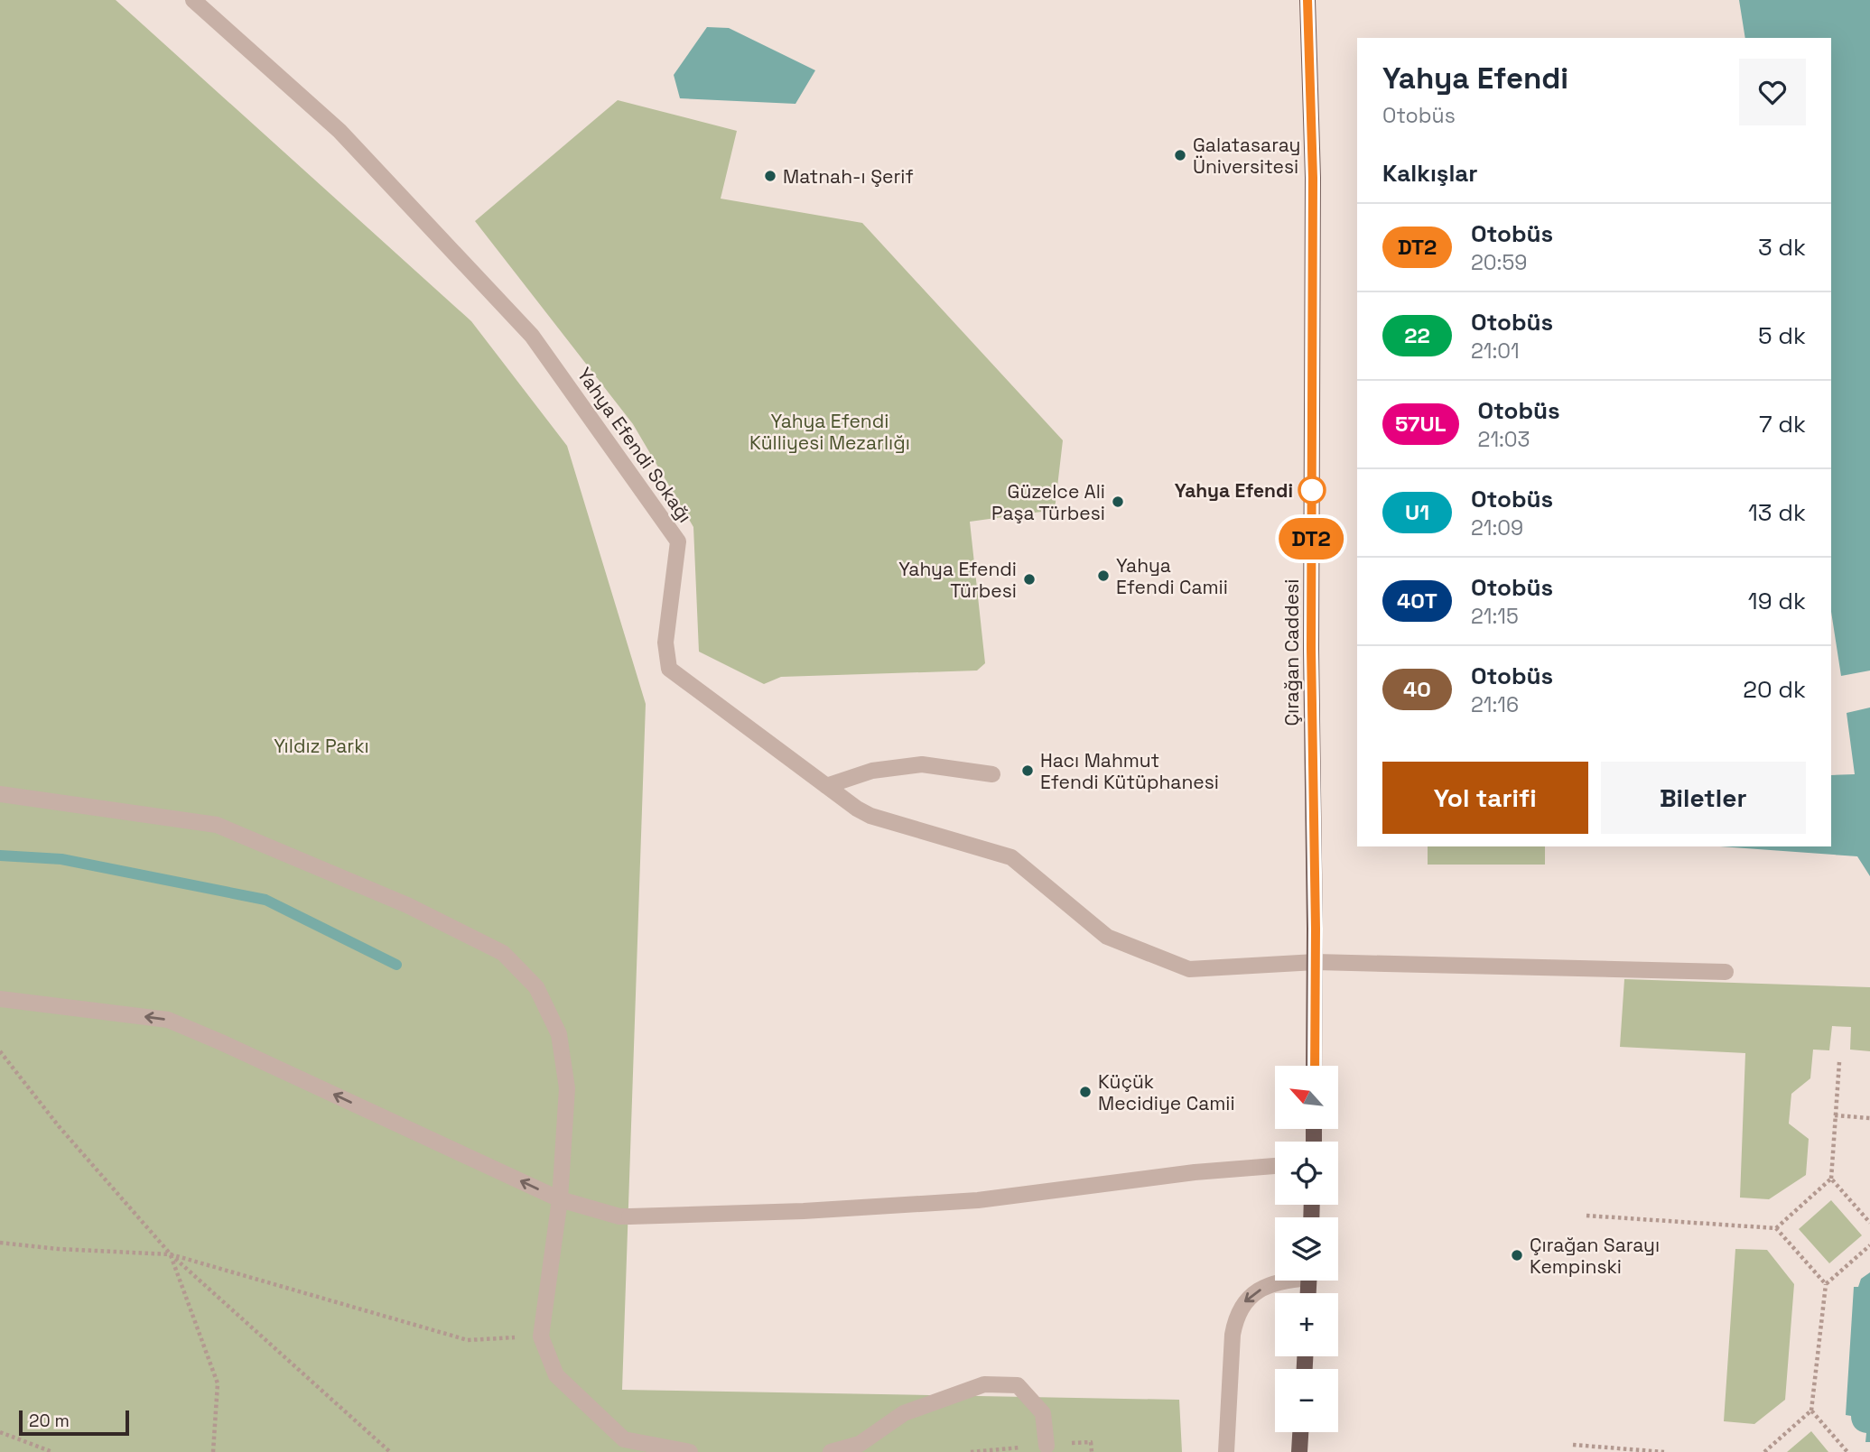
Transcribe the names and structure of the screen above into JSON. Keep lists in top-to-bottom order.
{
  "streets": {
    "main road": ["Çırağan Caddesi"],
    "street": ["Yahya Efendi Sokağı"]
  },
  "crossings": [
    ["Yahya Efendi Sokağı", "Çırağan Caddesi"]
  ],
  "parks": ["Yahya Efendi Külliyesi Mezarlığı", "Yıldız Parkı"],
  "places": [
    "Galatasaray Üniversitesi",
    "Matnah-ı Şerif",
    "Yahya Efendi",
    "Güzelce Ali Paşa Türbesi",
    "Yahya Efendi Camii",
    "Yahya Efendi Türbesi",
    "Hacı Mahmut Efendi Kütüphanesi",
    "Küçük Mecidiye Camii",
    "Çırağan Sarayı Kempinski"
  ],
  "lines": ["bus line DT2"],
  "scale_bar": "20 m",
  "north": "top left",
  "page": {
    "on_map": "DT2",
    "heading": [
      ["Yahya Efendi", "Otobüs"],
      "Kalkışlar"
    ],
    "list": [
      {
        "mark": "DT2",
        "name": "Otobüs",
        "note": "20:59",
        "value": "3 dk"
      },
      {
        "mark": "22",
        "name": "Otobüs",
        "note": "21:01",
        "value": "5 dk"
      },
      {
        "mark": "57UL",
        "name": "Otobüs",
        "note": "21:03",
        "value": "7 dk"
      },
      {
        "mark": "U1",
        "name": "Otobüs",
        "note": "21:09",
        "value": "13 dk"
      },
      {
        "mark": "40T",
        "name": "Otobüs",
        "note": "21:15",
        "value": "19 dk"
      },
      {
        "mark": "40",
        "name": "Otobüs",
        "note": "21:16",
        "value": "20 dk"
      }
    ],
    "buttons": ["Yol tarifi", "Biletler"],
    "map_buttons": ["+", "−"],
    "scale": "20 m"
  }
}
